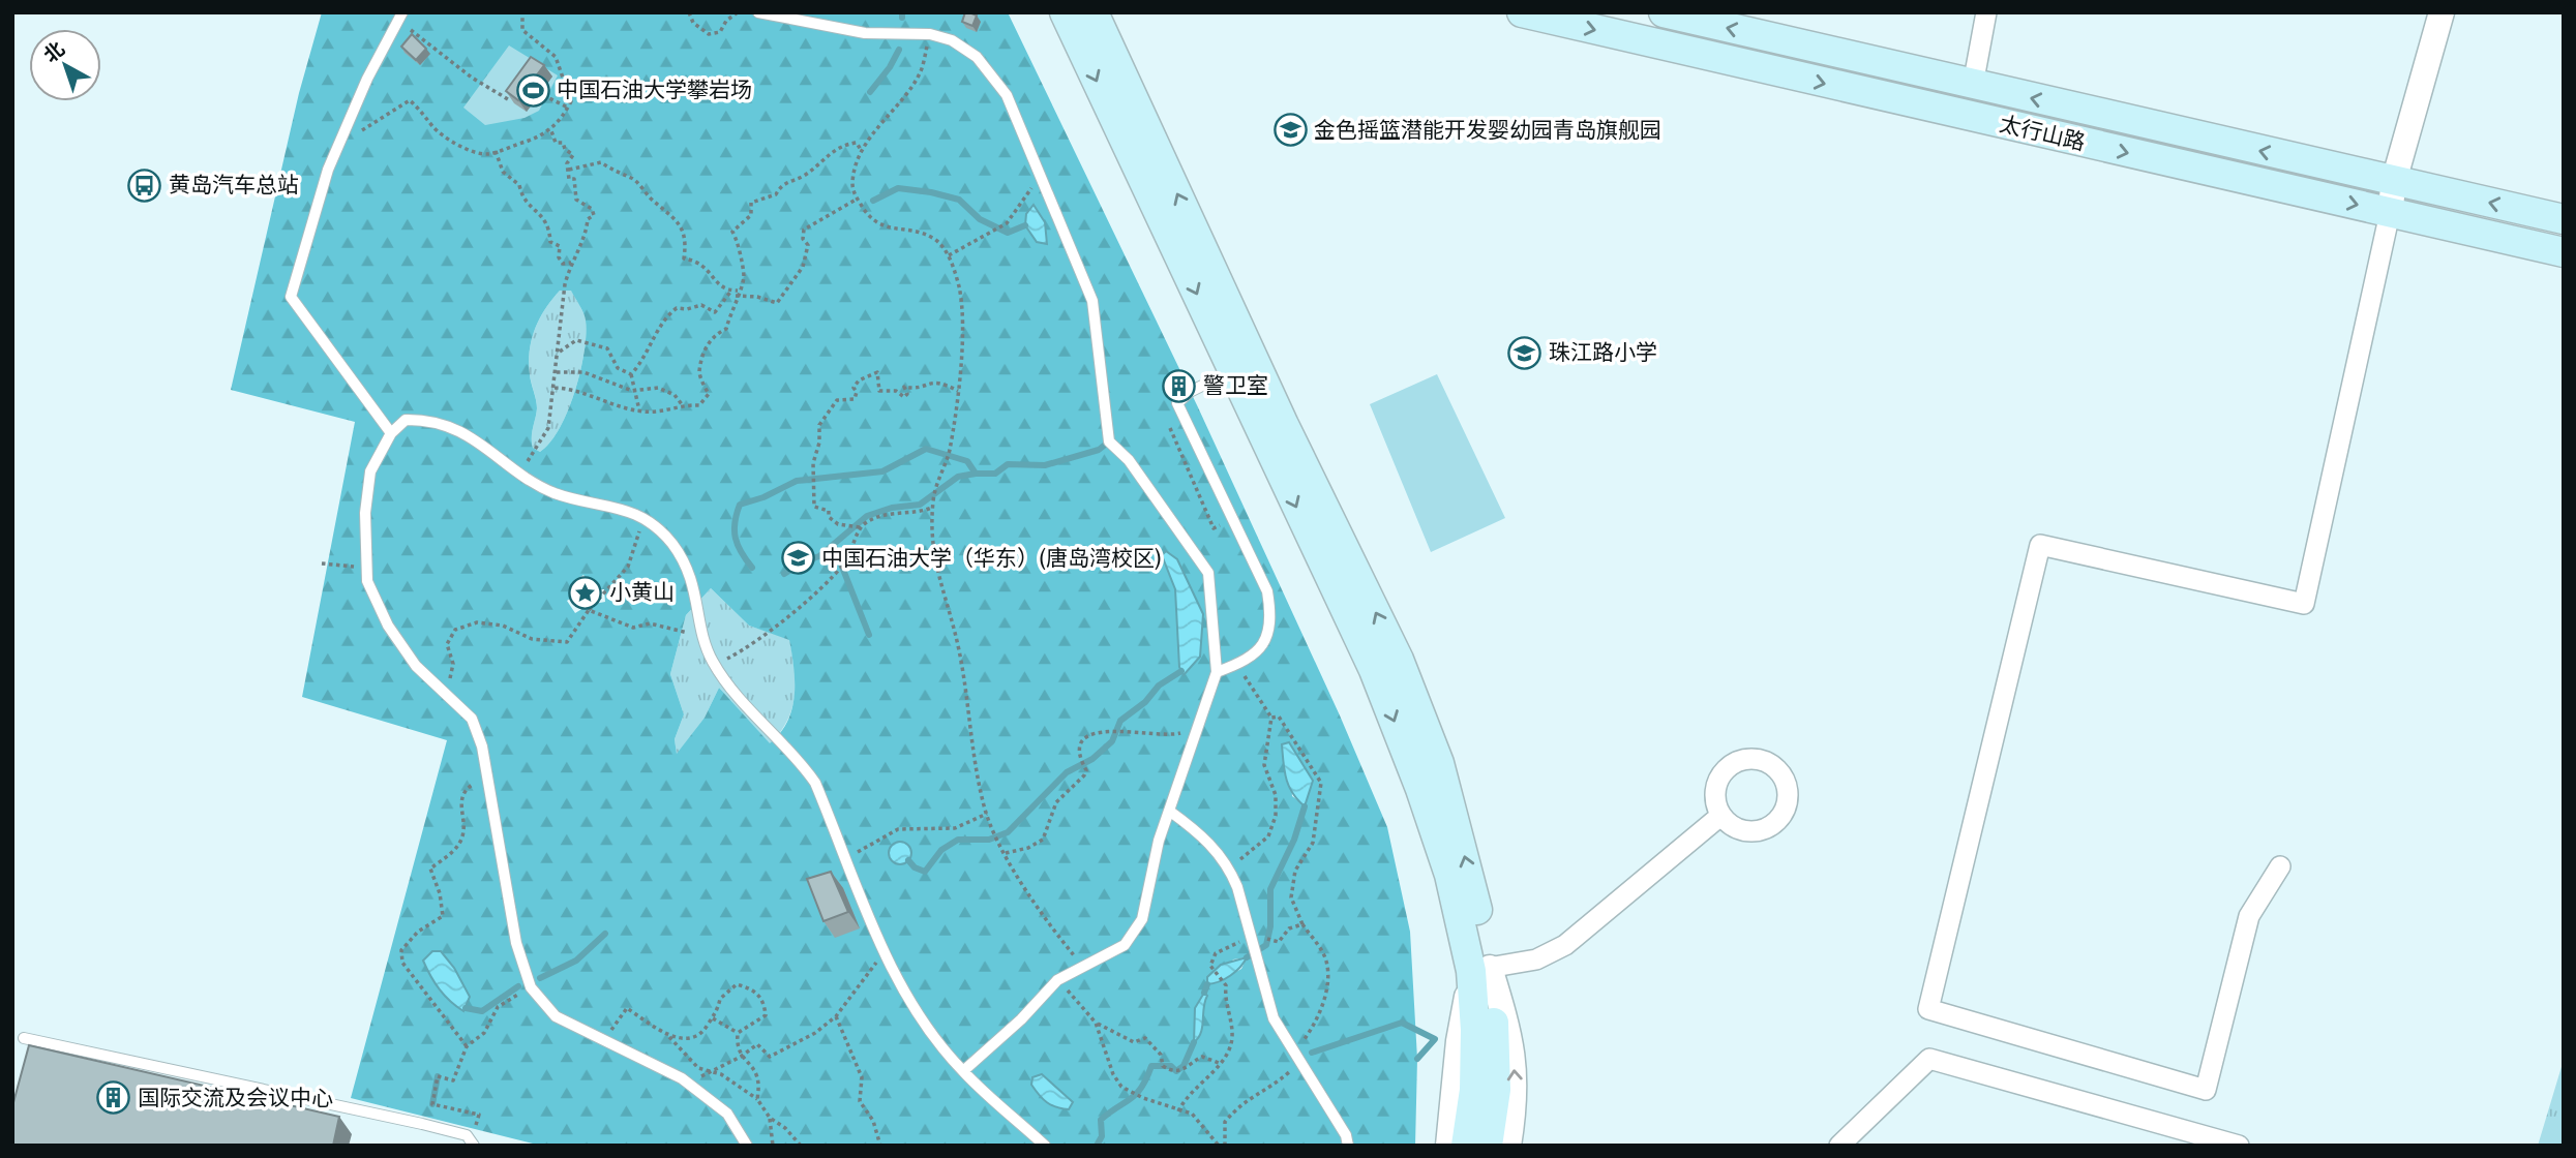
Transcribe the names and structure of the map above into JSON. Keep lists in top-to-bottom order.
{
  "streets": {
    "main road": ["太行山路"]
  },
  "places": {
    "sports": ["中国石油大学攀岩场"],
    "school or university": ["金色摇篮潜能开发婴幼园青岛旗舰园", "珠江路小学", "中国石油大学（华东）(唐岛湾校区)"],
    "bus stop": ["黄岛汽车总站"],
    "building": ["警卫室", "国际交流及会议中心"],
    "place": ["小黄山"]
  },
  "north": "top left"
}
